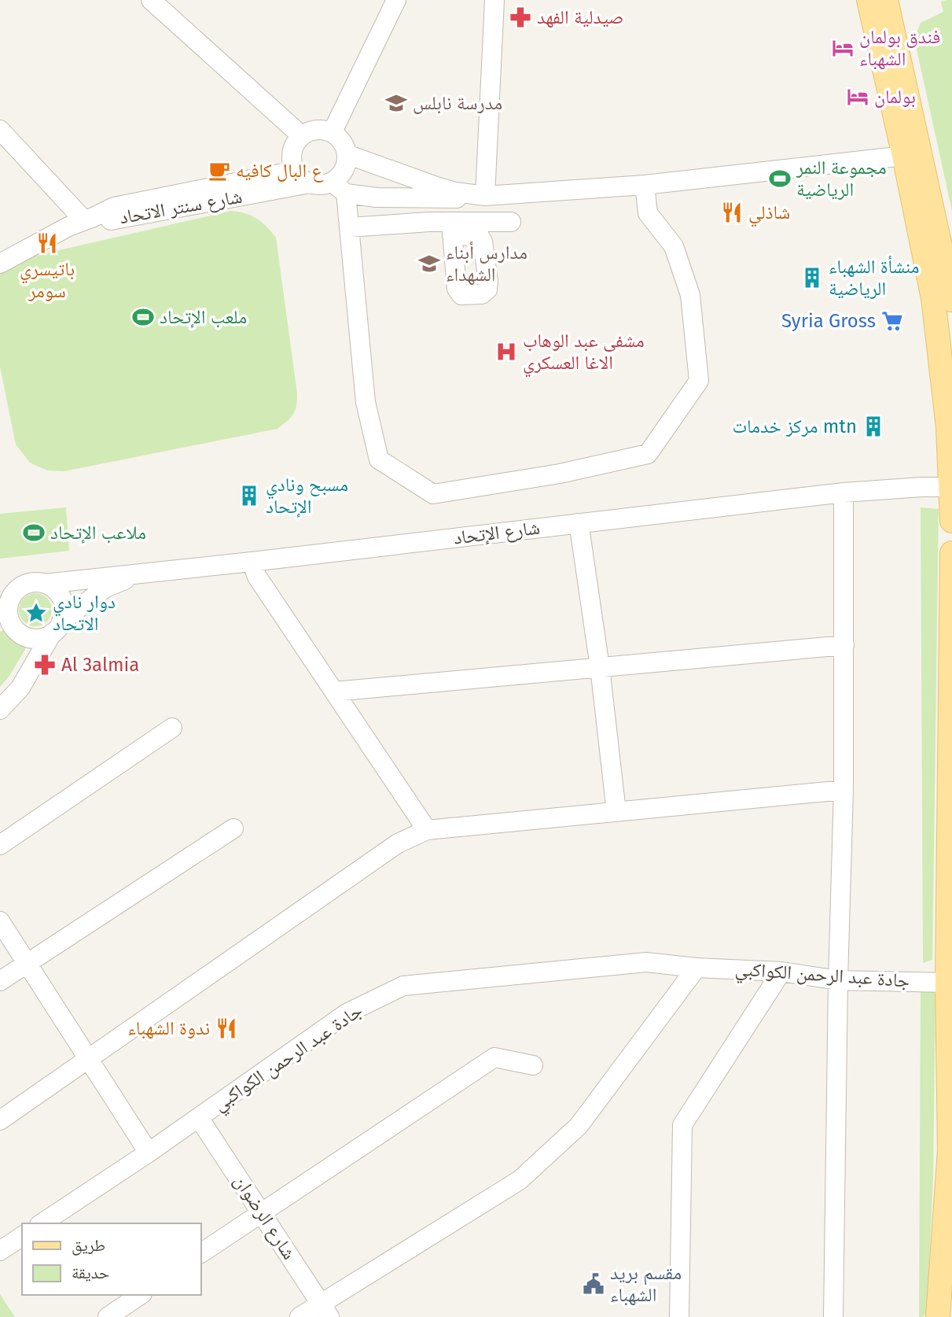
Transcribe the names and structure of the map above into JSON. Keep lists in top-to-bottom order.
{
  "streets": {
    "street": [
      "شارع سنتر الاتحاد",
      "شارع الإتحاد",
      "جادة عبد الرحمن الكواكبي",
      "شارع الرضوان"
    ]
  },
  "crossings": [
    ["جادة عبد الرحمن الكواكبي", "شارع الرضوان"]
  ],
  "places": {
    "pharmacy": ["صيدلية الفهد", "Al 3almia"],
    "hotel": ["فندق بولمان الشهباء", "بولمان"],
    "school or university": ["مدرسة نابلس", "مدارس أبناء الشهداء"],
    "cafe": ["ع البال كافيه"],
    "sports": ["مجموعة النمر الرياضية", "ملعب الإتحاد", "ملاعب الإتحاد"],
    "restaurant": ["شاذلي", "باتيسري سومر", "ندوة الشهباء"],
    "building": ["منشأة الشهباء الرياضية", "مركز خدمات mtn", "مسبح ونادي الإتحاد"],
    "supermarket": ["Syria Gross"],
    "hospital": ["مشفى عبد الوهاب الاغا العسكري"],
    "place": ["دوار نادي الاتحاد"],
    "public building": ["مقسم بريد الشهباء"]
  },
  "legend": ["طريق", "حديقة"]
}
